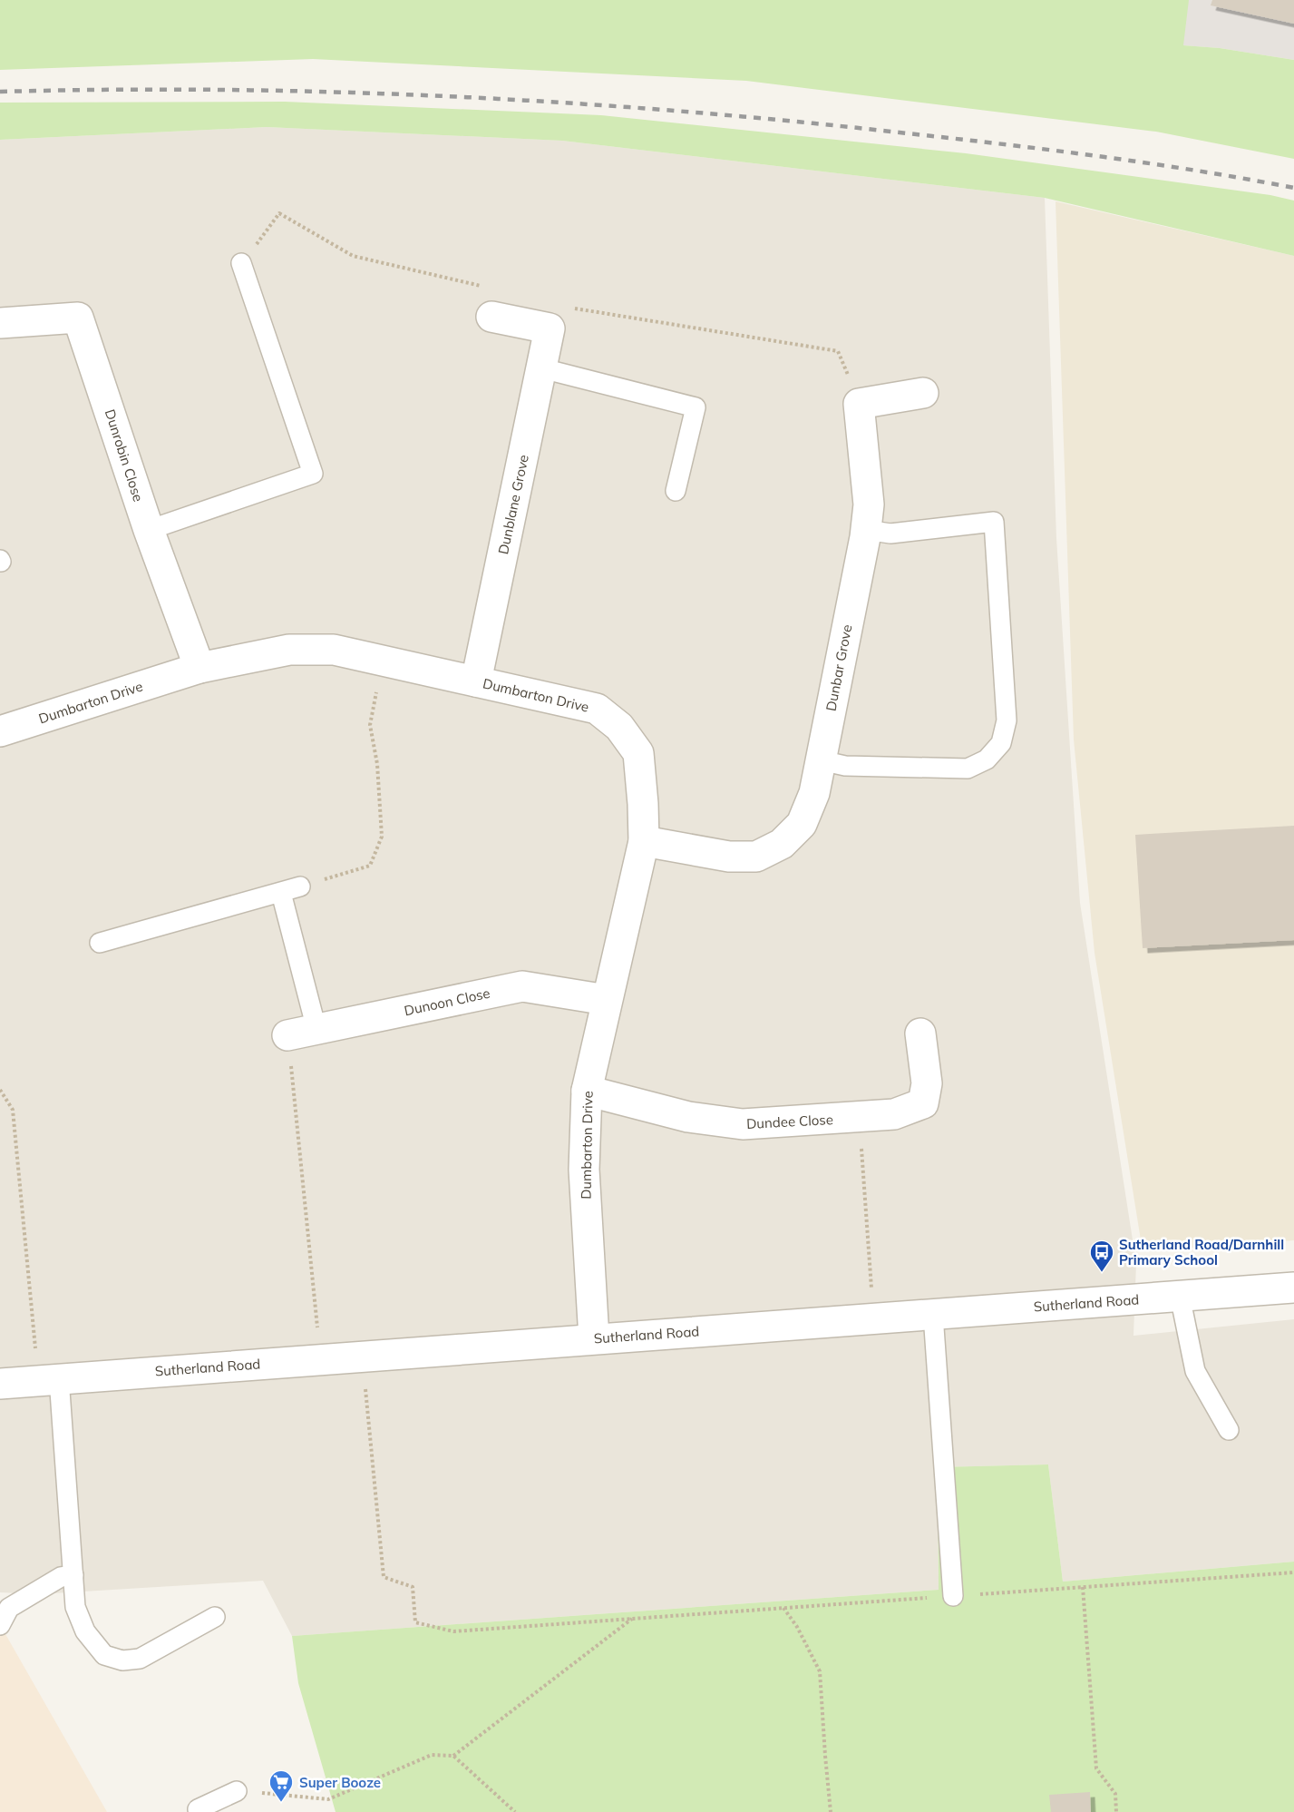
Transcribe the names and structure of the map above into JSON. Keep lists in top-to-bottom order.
{
  "streets": {
    "street": [
      "Dunrobin Close",
      "Dunblane Grove",
      "Dunbar Grove",
      "Dumbarton Drive",
      "Dunoon Close",
      "Dundee Close",
      "Sutherland Road"
    ]
  },
  "crossings": [
    ["Dunrobin Close", "Dumbarton Drive"],
    ["Dunblane Grove", "Dumbarton Drive"],
    ["Dunbar Grove", "Dumbarton Drive"],
    ["Dumbarton Drive", "Dunoon Close"],
    ["Dumbarton Drive", "Dundee Close"],
    ["Dumbarton Drive", "Sutherland Road"]
  ],
  "places": {
    "bus stop": ["Sutherland Road/Darnhill Primary School"],
    "supermarket": ["Super Booze"]
  }
}
